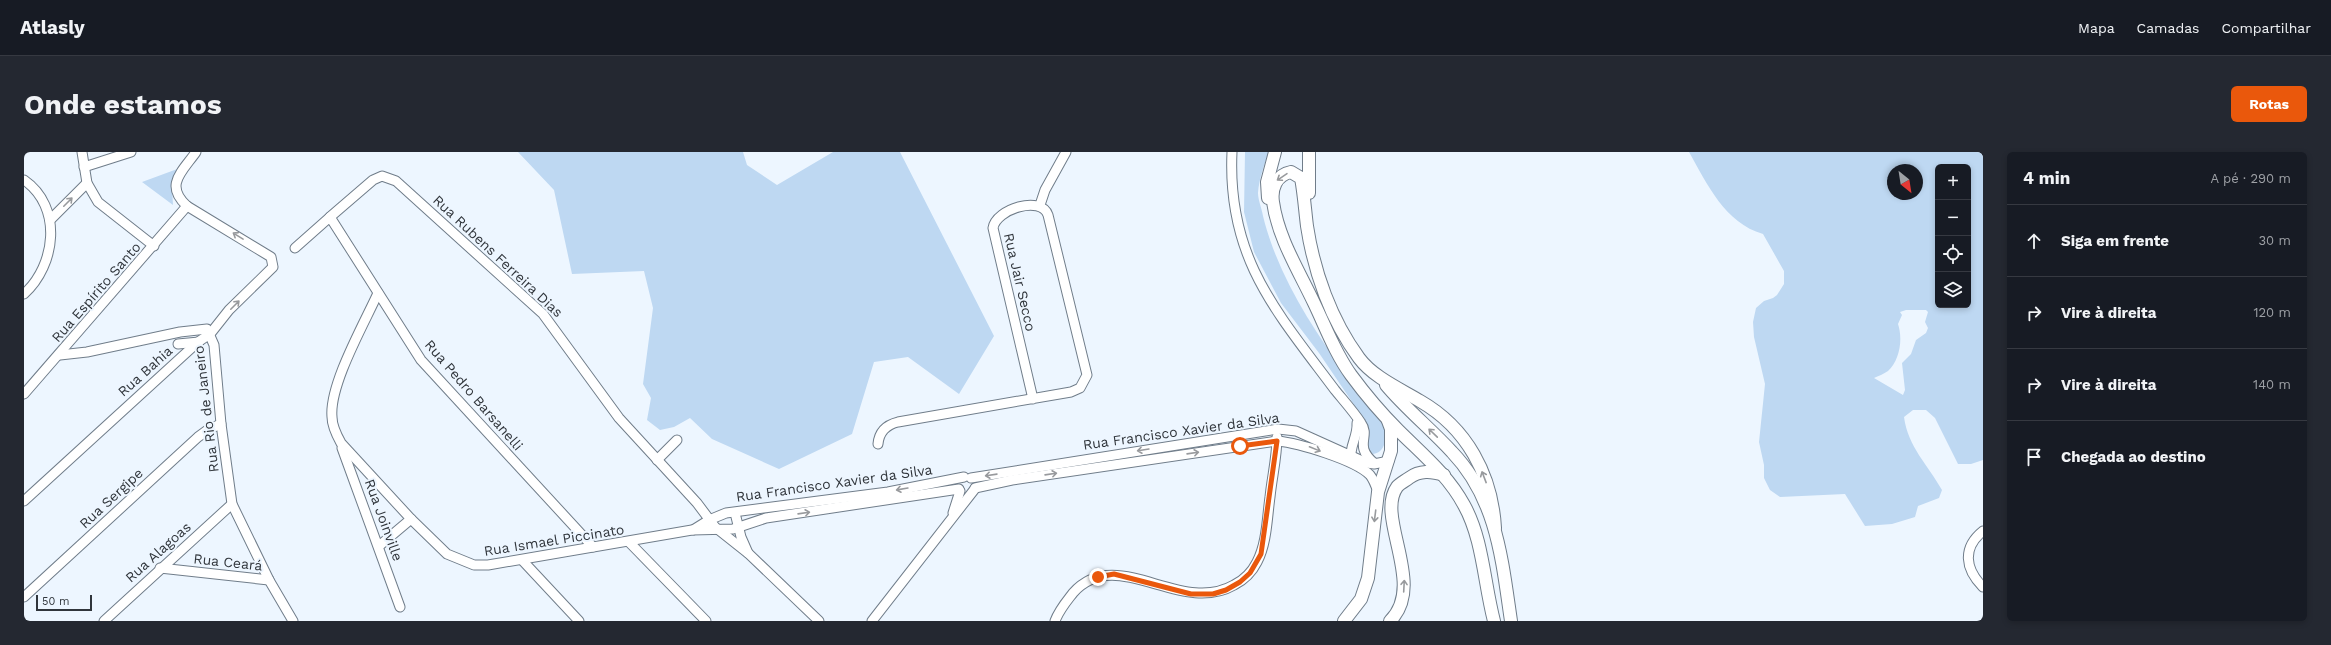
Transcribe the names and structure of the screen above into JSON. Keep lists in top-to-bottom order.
{
  "streets": {
    "street": [
      "Rua Rubens Ferreira Dias",
      "Rua Jair Secco",
      "Rua Espírito Santo",
      "Rua Bahia",
      "Rua Pedro Barsanelli",
      "Rua Rio de Janeiro",
      "Rua Francisco Xavier da Silva",
      "Rua Sergipe",
      "Rua Joinville",
      "Rua Ismael Piccinato",
      "Rua Alagoas",
      "Rua Ceará"
    ]
  },
  "crossings": [
    ["Rua Rubens Ferreira Dias", "Rua Pedro Barsanelli"],
    ["Rua Rubens Ferreira Dias", "Rua Francisco Xavier da Silva"],
    ["Rua Rubens Ferreira Dias", "Rua Ismael Piccinato"],
    ["Rua Espírito Santo", "Rua Bahia"],
    ["Rua Espírito Santo", "Rua Rio de Janeiro"],
    ["Rua Bahia", "Rua Rio de Janeiro"],
    ["Rua Pedro Barsanelli", "Rua Ismael Piccinato"],
    ["Rua Rio de Janeiro", "Rua Sergipe"],
    ["Rua Rio de Janeiro", "Rua Alagoas"],
    ["Rua Rio de Janeiro", "Rua Ceará"],
    ["Rua Francisco Xavier da Silva", "Rua Ismael Piccinato"],
    ["Rua Joinville", "Rua Ismael Piccinato"],
    ["Rua Alagoas", "Rua Ceará"]
  ],
  "scale_bar": "50 m",
  "north": "bottom right",
  "page": {
    "header": "Atlasly",
    "nav": ["Mapa", "Camadas", "Compartilhar"],
    "buttons": "Rotas",
    "title": "Onde estamos",
    "heading": ["4 min", "A pé · 290 m"],
    "map_buttons": ["+", "−"],
    "list": [
      ["Siga em frente", "30 m"],
      ["Vire à direita", "120 m"],
      ["Vire à direita", "140 m"],
      "Chegada ao destino"
    ],
    "scale": "50 m"
  }
}
